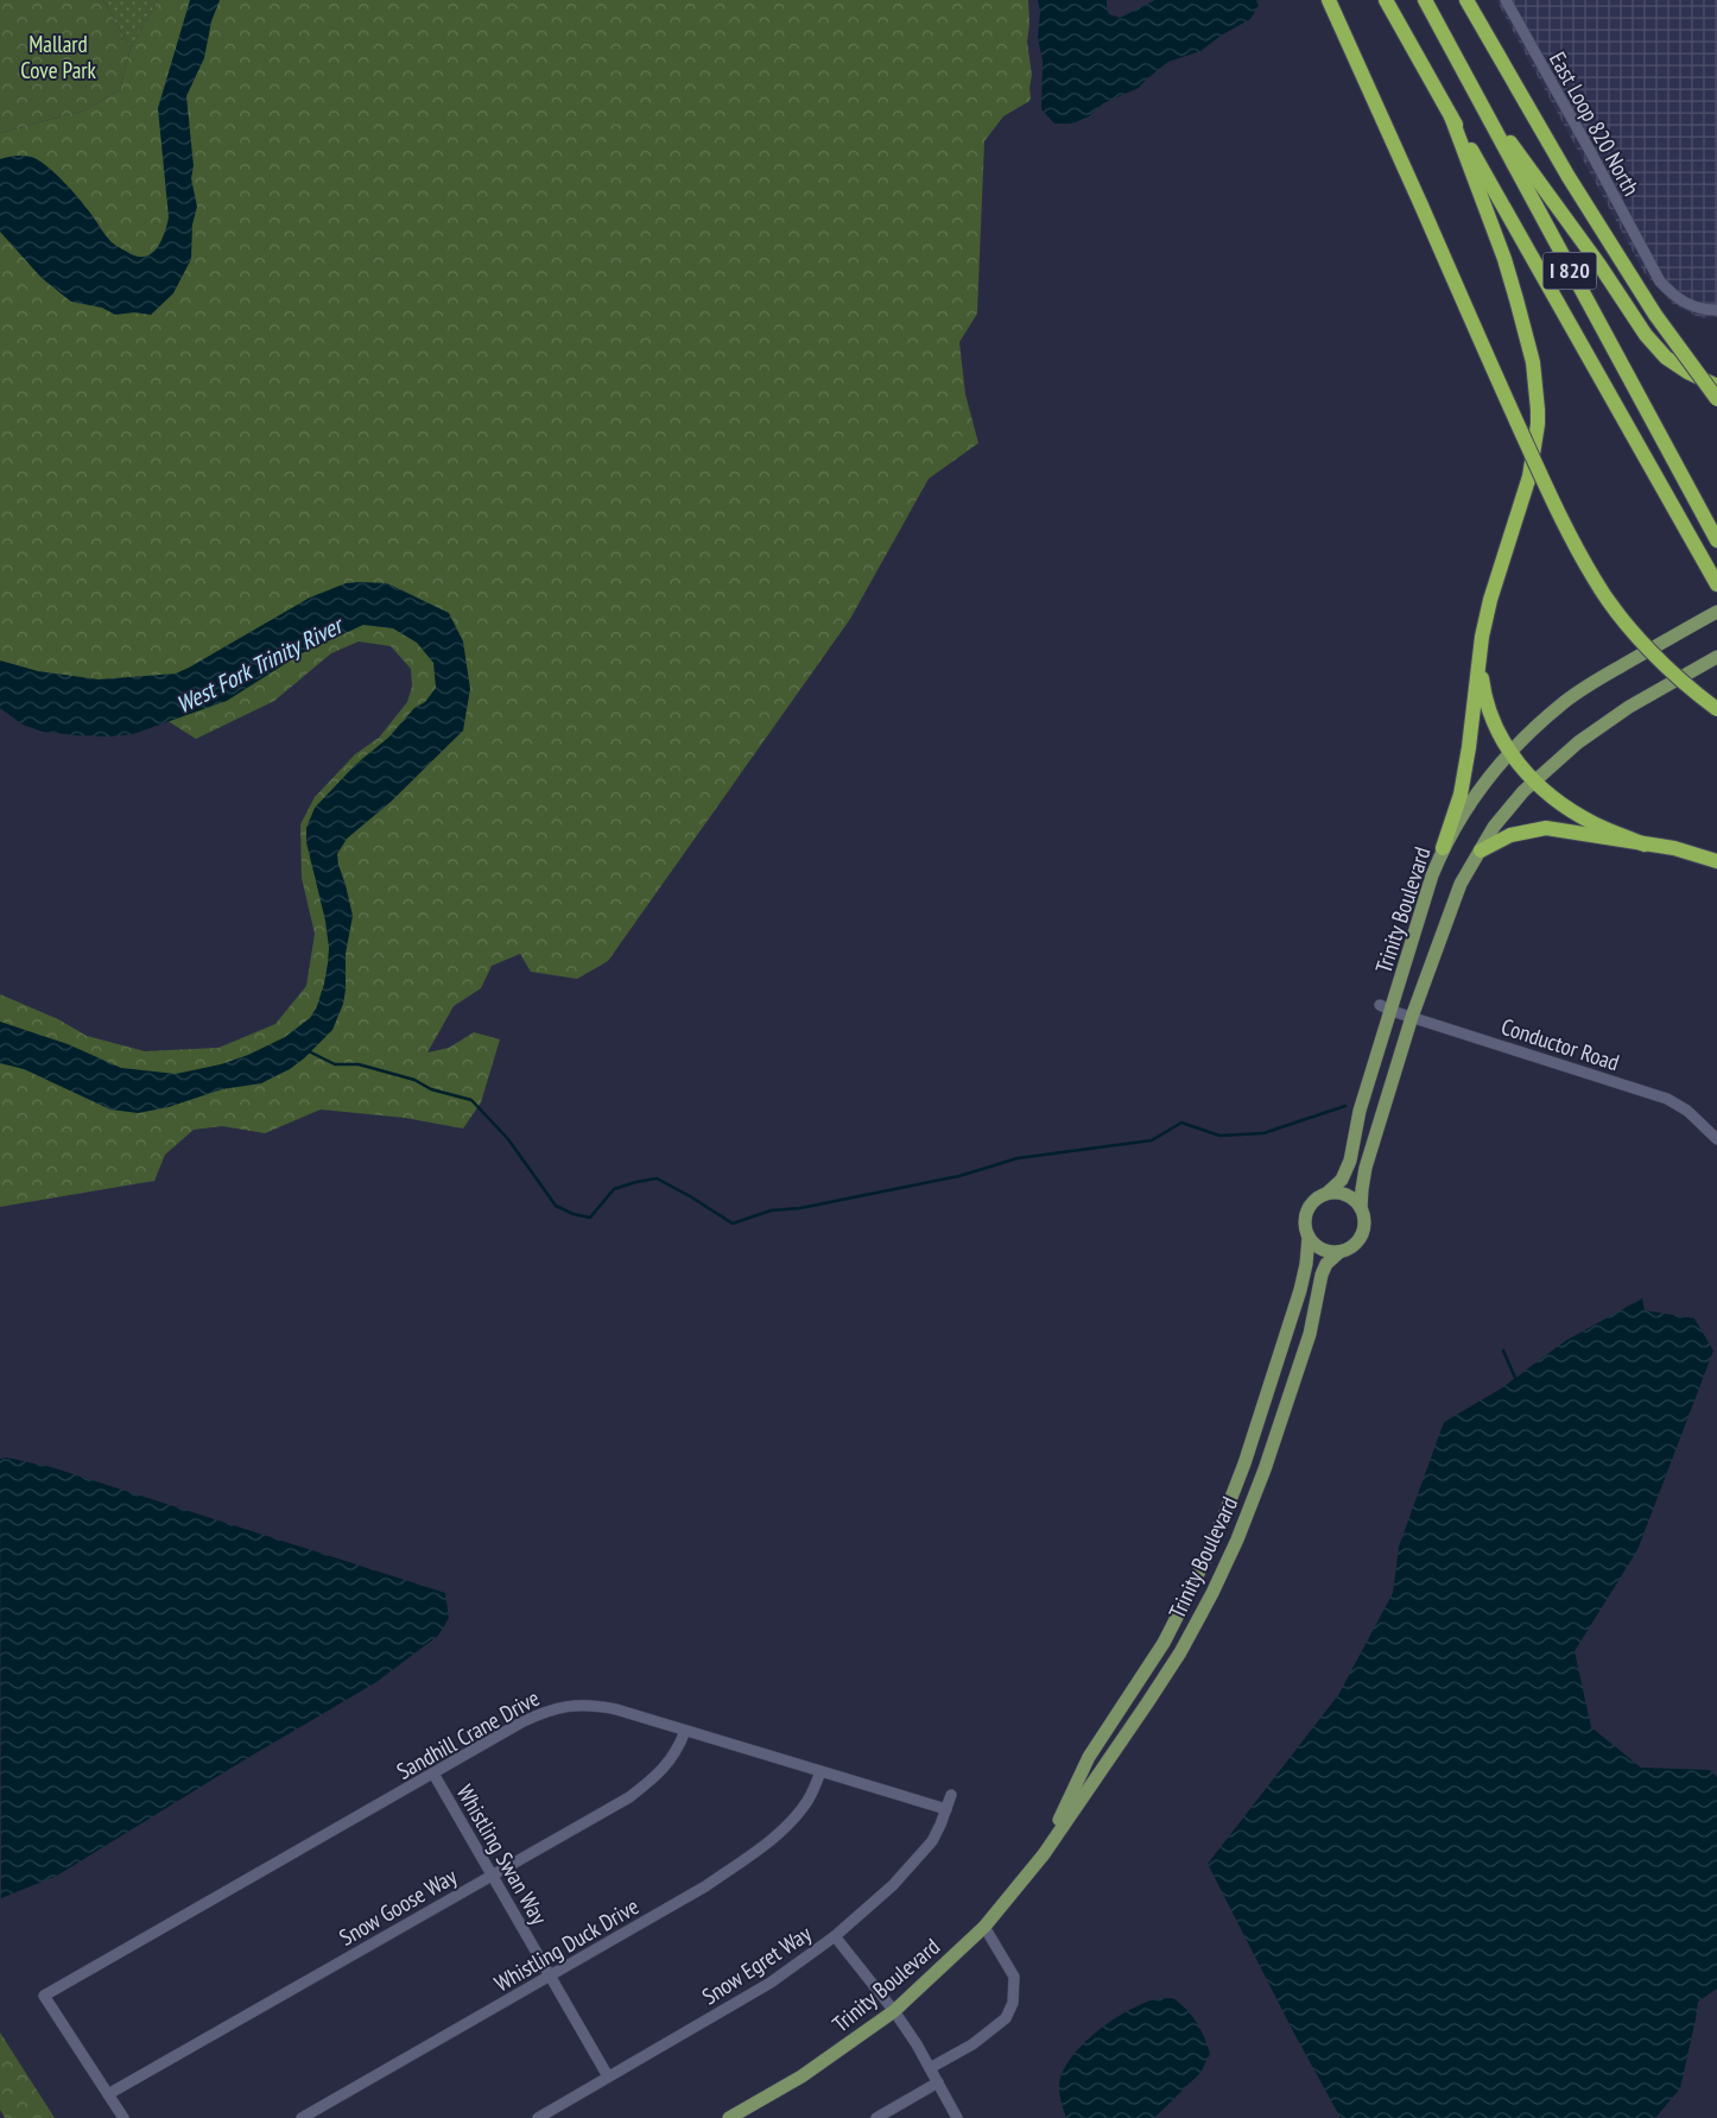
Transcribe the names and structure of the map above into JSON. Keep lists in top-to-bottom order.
{
  "streets": {
    "highway": ["I 820"],
    "main road": ["Trinity Boulevard"],
    "street": [
      "East Loop 820 North",
      "Conductor Road",
      "Sandhill Crane Drive",
      "Whistling Swan Way",
      "Snow Goose Way",
      "Whistling Duck Drive",
      "Snow Egret Way"
    ]
  },
  "crossings": [
    ["Trinity Boulevard", "Conductor Road"],
    ["Sandhill Crane Drive", "Whistling Swan Way"],
    ["Sandhill Crane Drive", "Snow Goose Way"],
    ["Sandhill Crane Drive", "Whistling Duck Drive"],
    ["Sandhill Crane Drive", "Snow Egret Way"],
    ["Whistling Swan Way", "Snow Goose Way"],
    ["Whistling Swan Way", "Whistling Duck Drive"],
    ["Whistling Swan Way", "Snow Egret Way"]
  ],
  "water": ["West Fork Trinity River"],
  "parks": ["Mallard Cove Park"]
}
